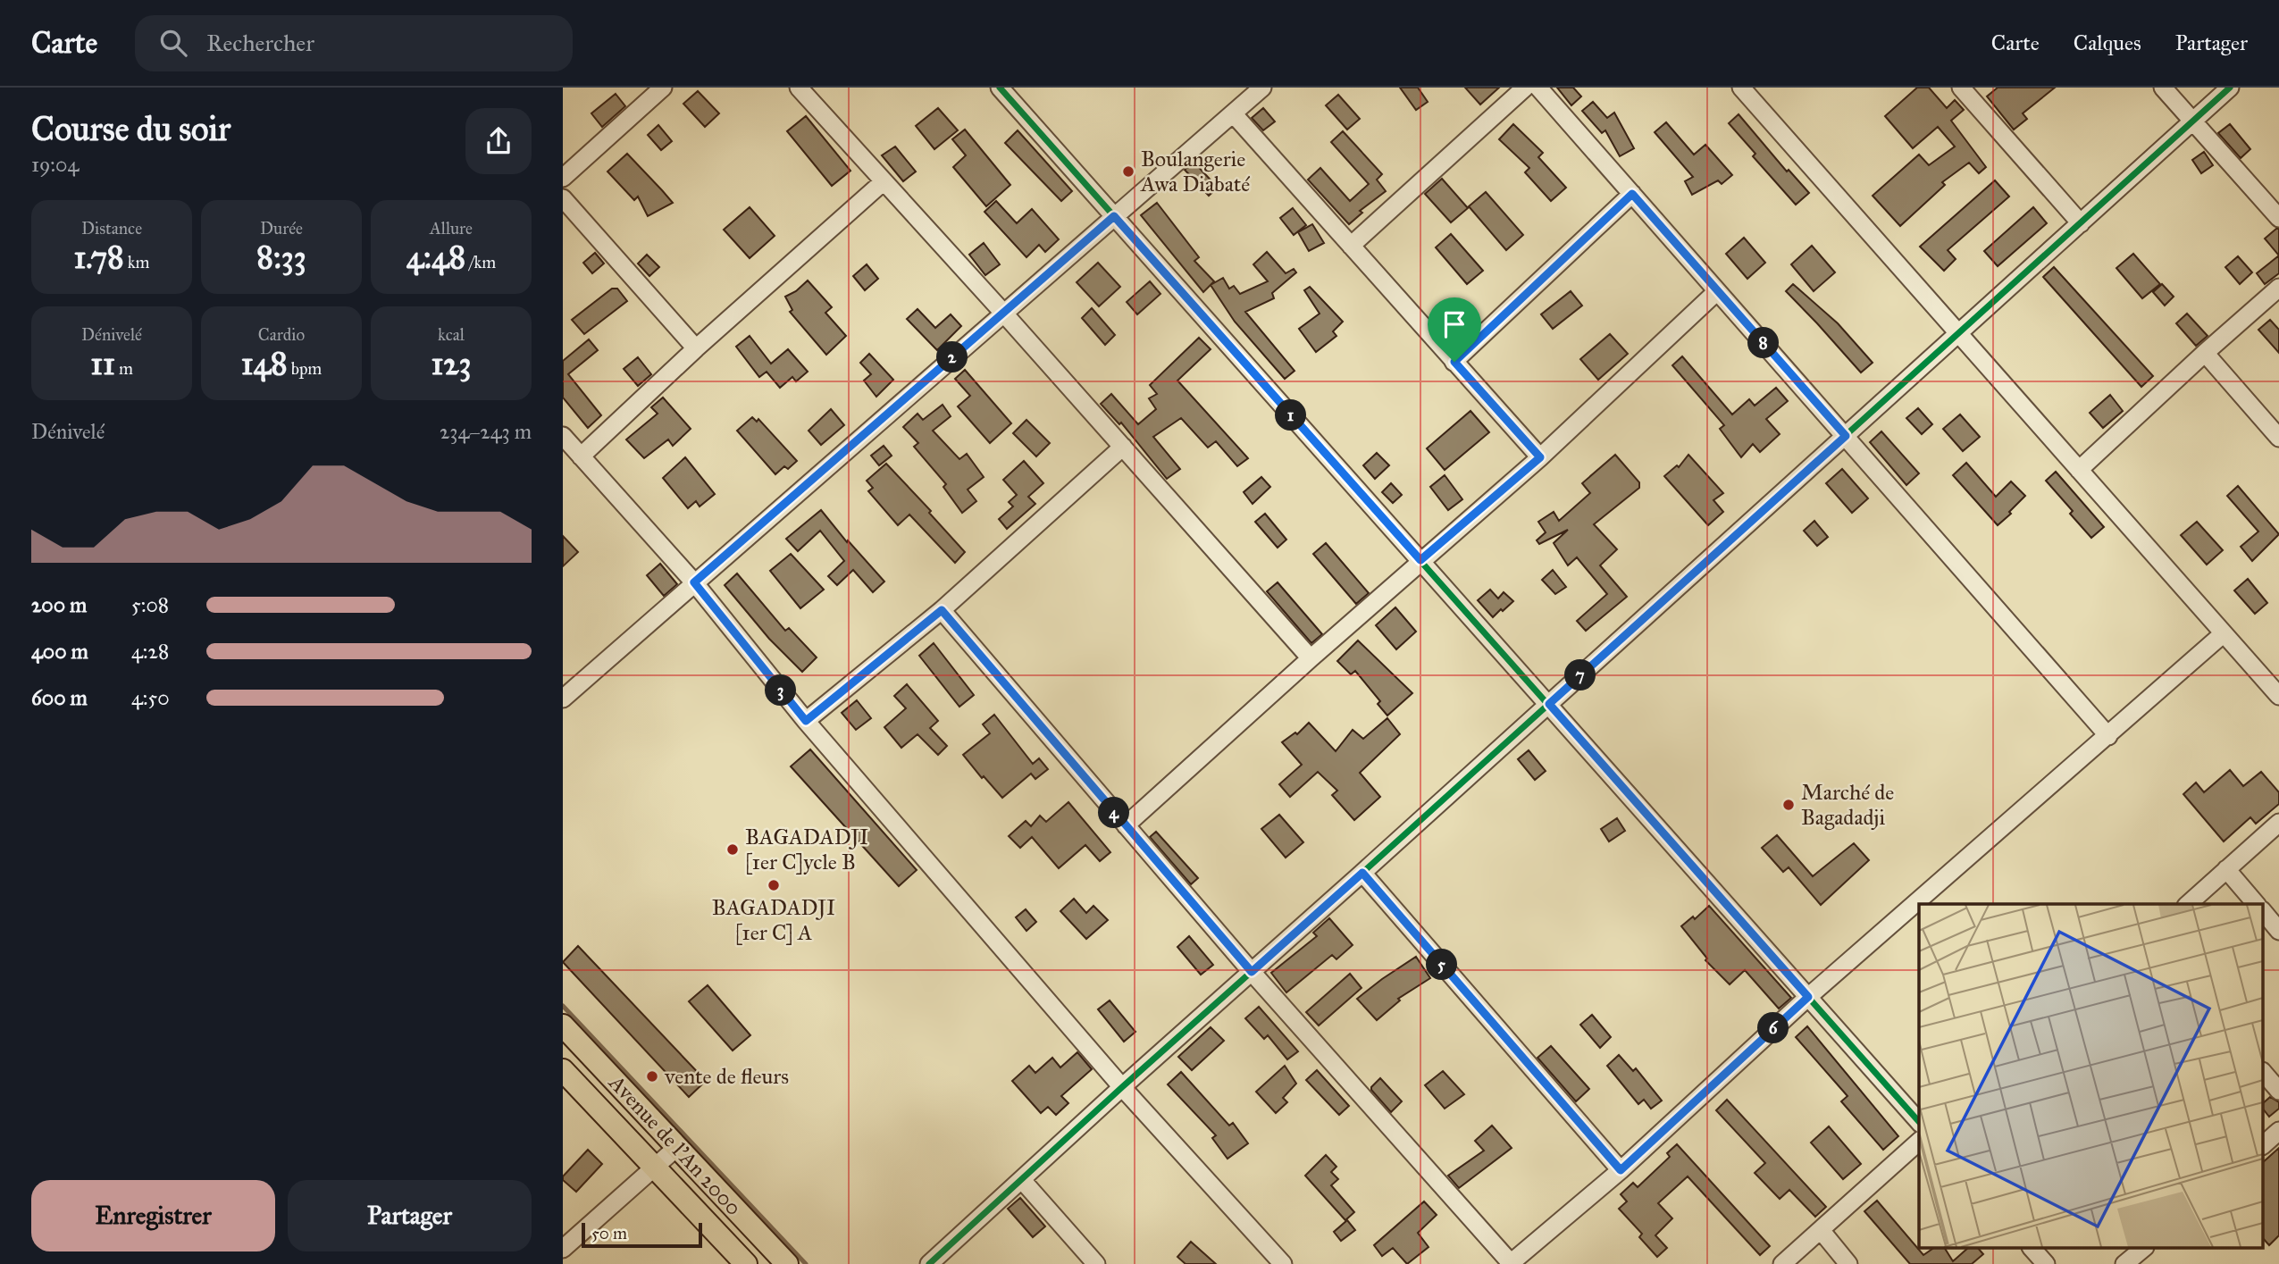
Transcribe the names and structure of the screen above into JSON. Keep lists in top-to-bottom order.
{
  "streets": {
    "main road": ["Avenue de l'An 2000"]
  },
  "places": [
    "Boulangerie Awa Diabaté",
    "Marché de Bagadadji",
    "BAGADADJI [1er C]ycle B",
    "BAGADADJI [1er C] A",
    "vente de fleurs"
  ],
  "scale_bar": "50 m",
  "page": {
    "header": "Carte",
    "search": "Rechercher",
    "nav": ["Carte", "Calques", "Partager"],
    "heading": ["Course du soir", "19:04"],
    "stats": [
      ["Distance", "1.78 km"],
      ["Durée", "8:33"],
      ["Allure", "4:48 /km"],
      ["Dénivelé", "11 m"],
      ["Cardio", "148 bpm"],
      ["kcal", "123"]
    ],
    "pins": [
      "8",
      "2",
      "1",
      "7",
      "3",
      "4",
      "5",
      "6"
    ],
    "chart": ["Dénivelé", "234–243 m"],
    "list": [
      {
        "name": "200 m",
        "note": "5:08"
      },
      {
        "name": "400 m",
        "note": "4:28"
      },
      {
        "name": "600 m",
        "note": "4:50"
      }
    ],
    "buttons": ["Enregistrer", "Partager"],
    "scale": "50 m"
  }
}
